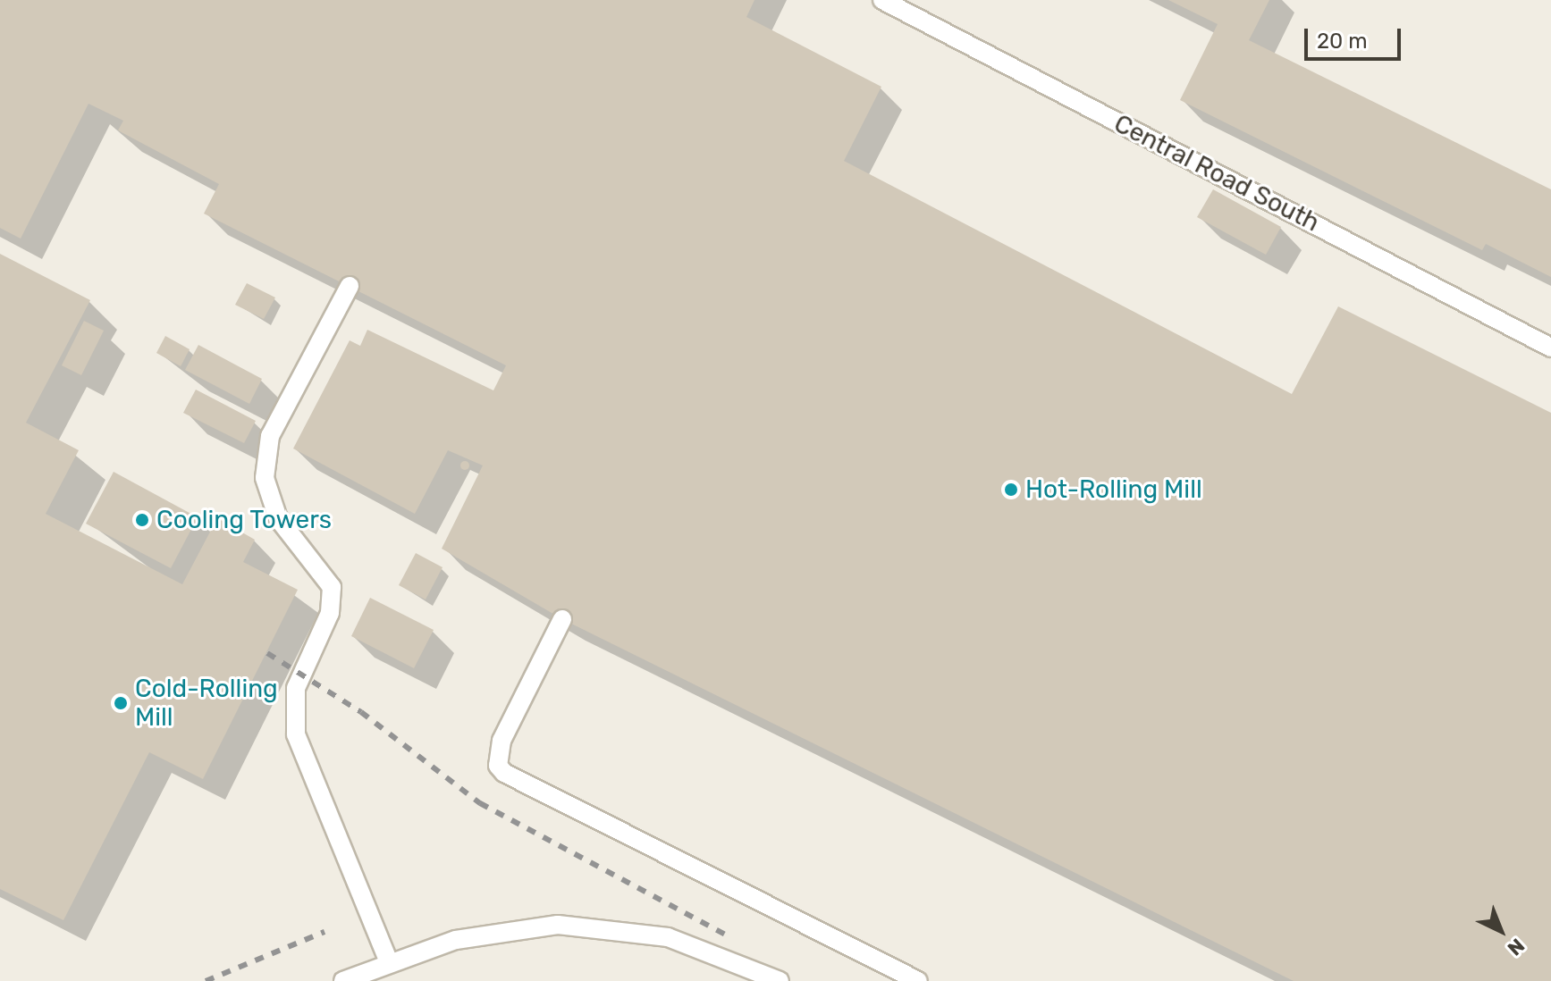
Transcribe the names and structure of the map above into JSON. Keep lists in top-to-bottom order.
{
  "streets": {
    "lane": ["Central Road South"]
  },
  "places": ["Hot-Rolling Mill", "Cooling Towers", "Cold-Rolling Mill"],
  "scale_bar": "20 m",
  "north": "bottom right"
}
